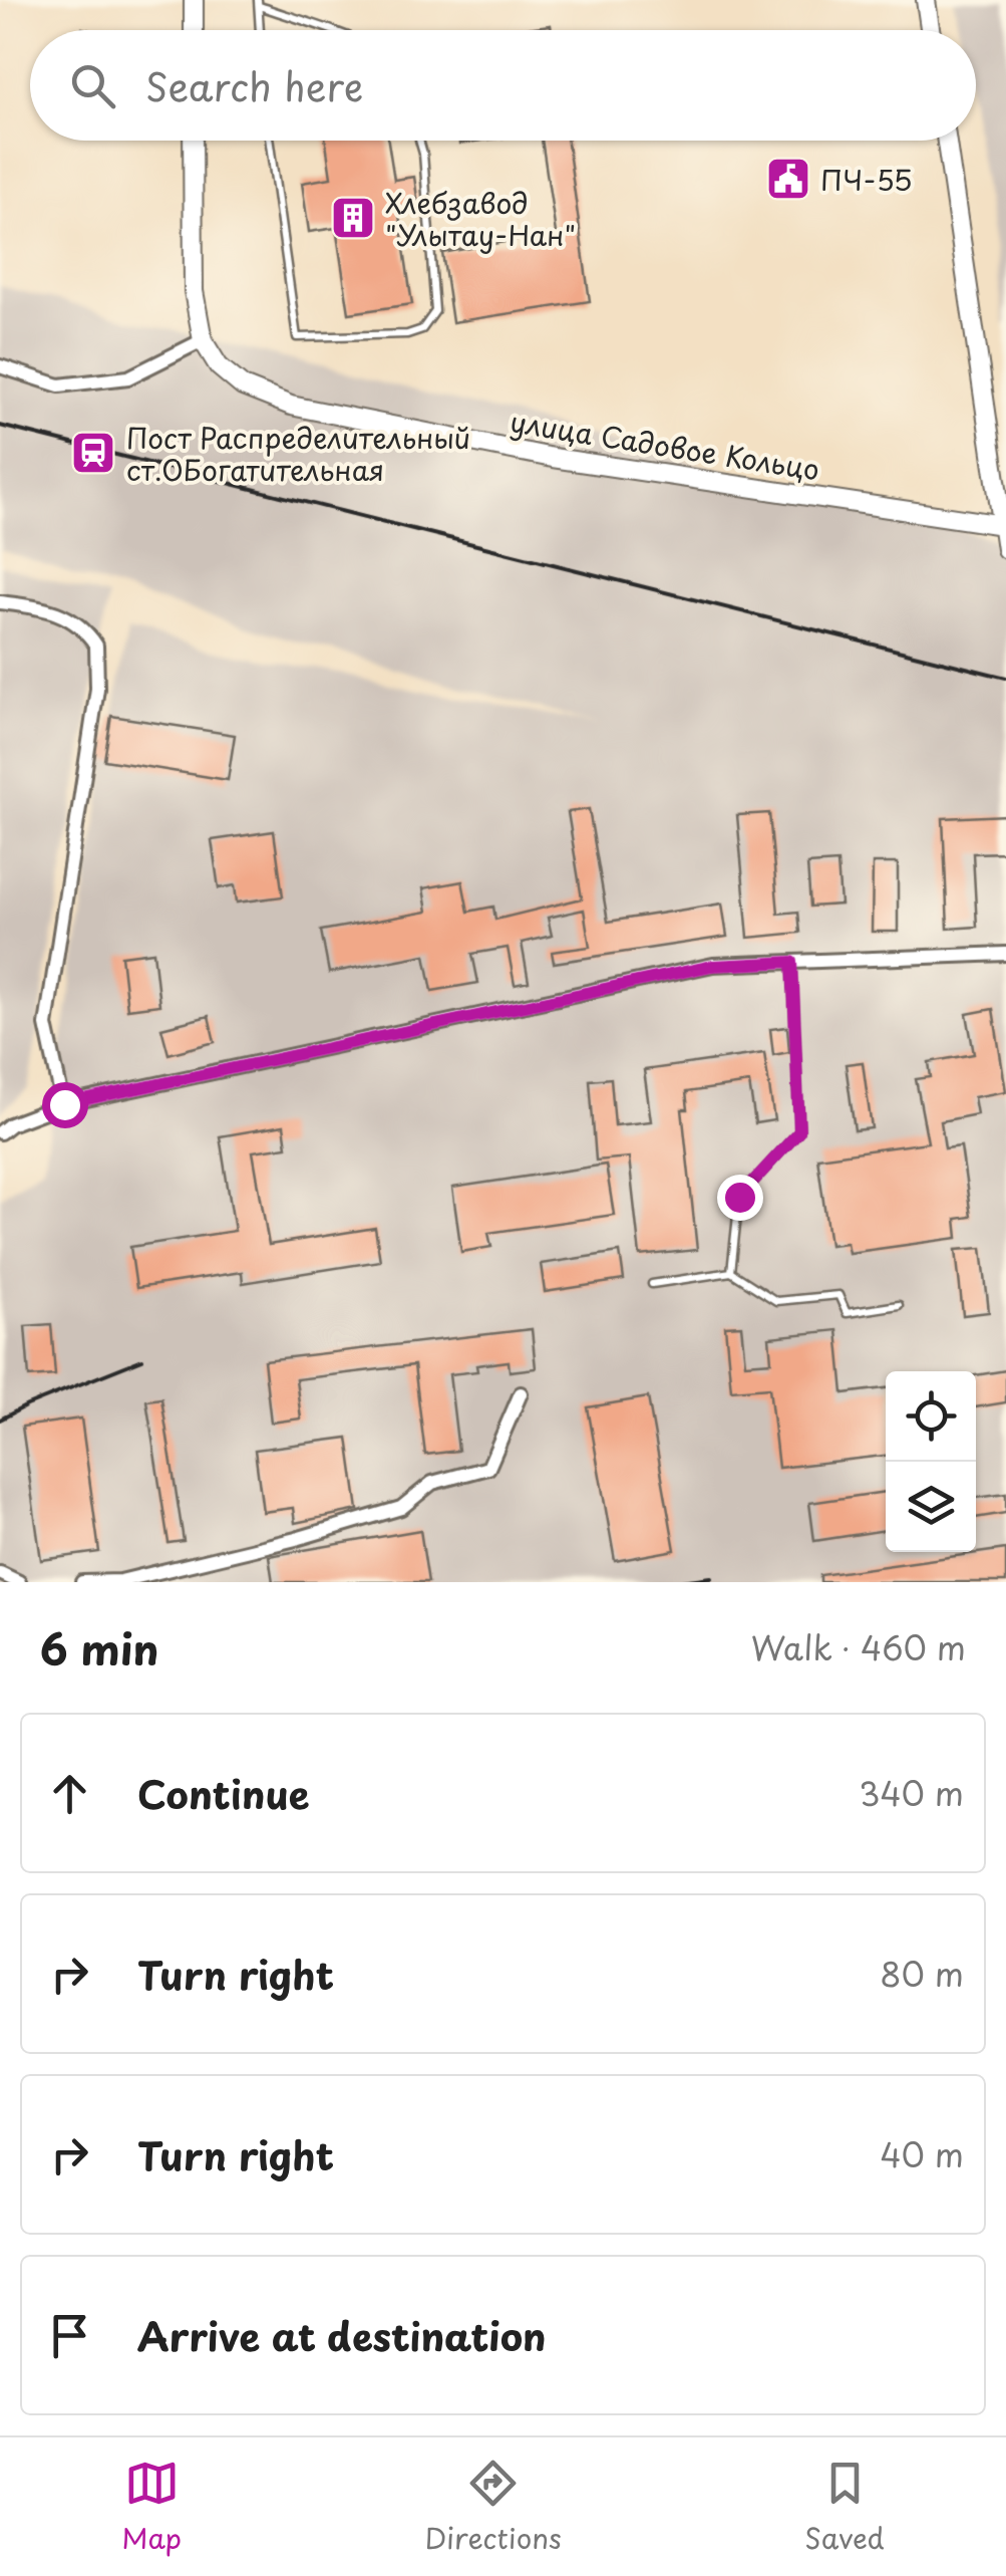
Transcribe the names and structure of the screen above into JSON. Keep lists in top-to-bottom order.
{
  "streets": {
    "street": ["улица Садовое Кольцо"]
  },
  "places": {
    "public building": ["ПЧ-55"],
    "building": ["Хлебзавод \"Улытау-Нан\""],
    "station": ["Пост Распределительный ст.ОБогатительная"]
  },
  "page": {
    "search": "Search here",
    "heading": ["6 min", "Walk · 460 m"],
    "list": [
      ["Continue", "340 m"],
      ["Turn right", "80 m"],
      ["Turn right", "40 m"],
      "Arrive at destination"
    ],
    "nav": ["Map", "Directions", "Saved"]
  }
}
